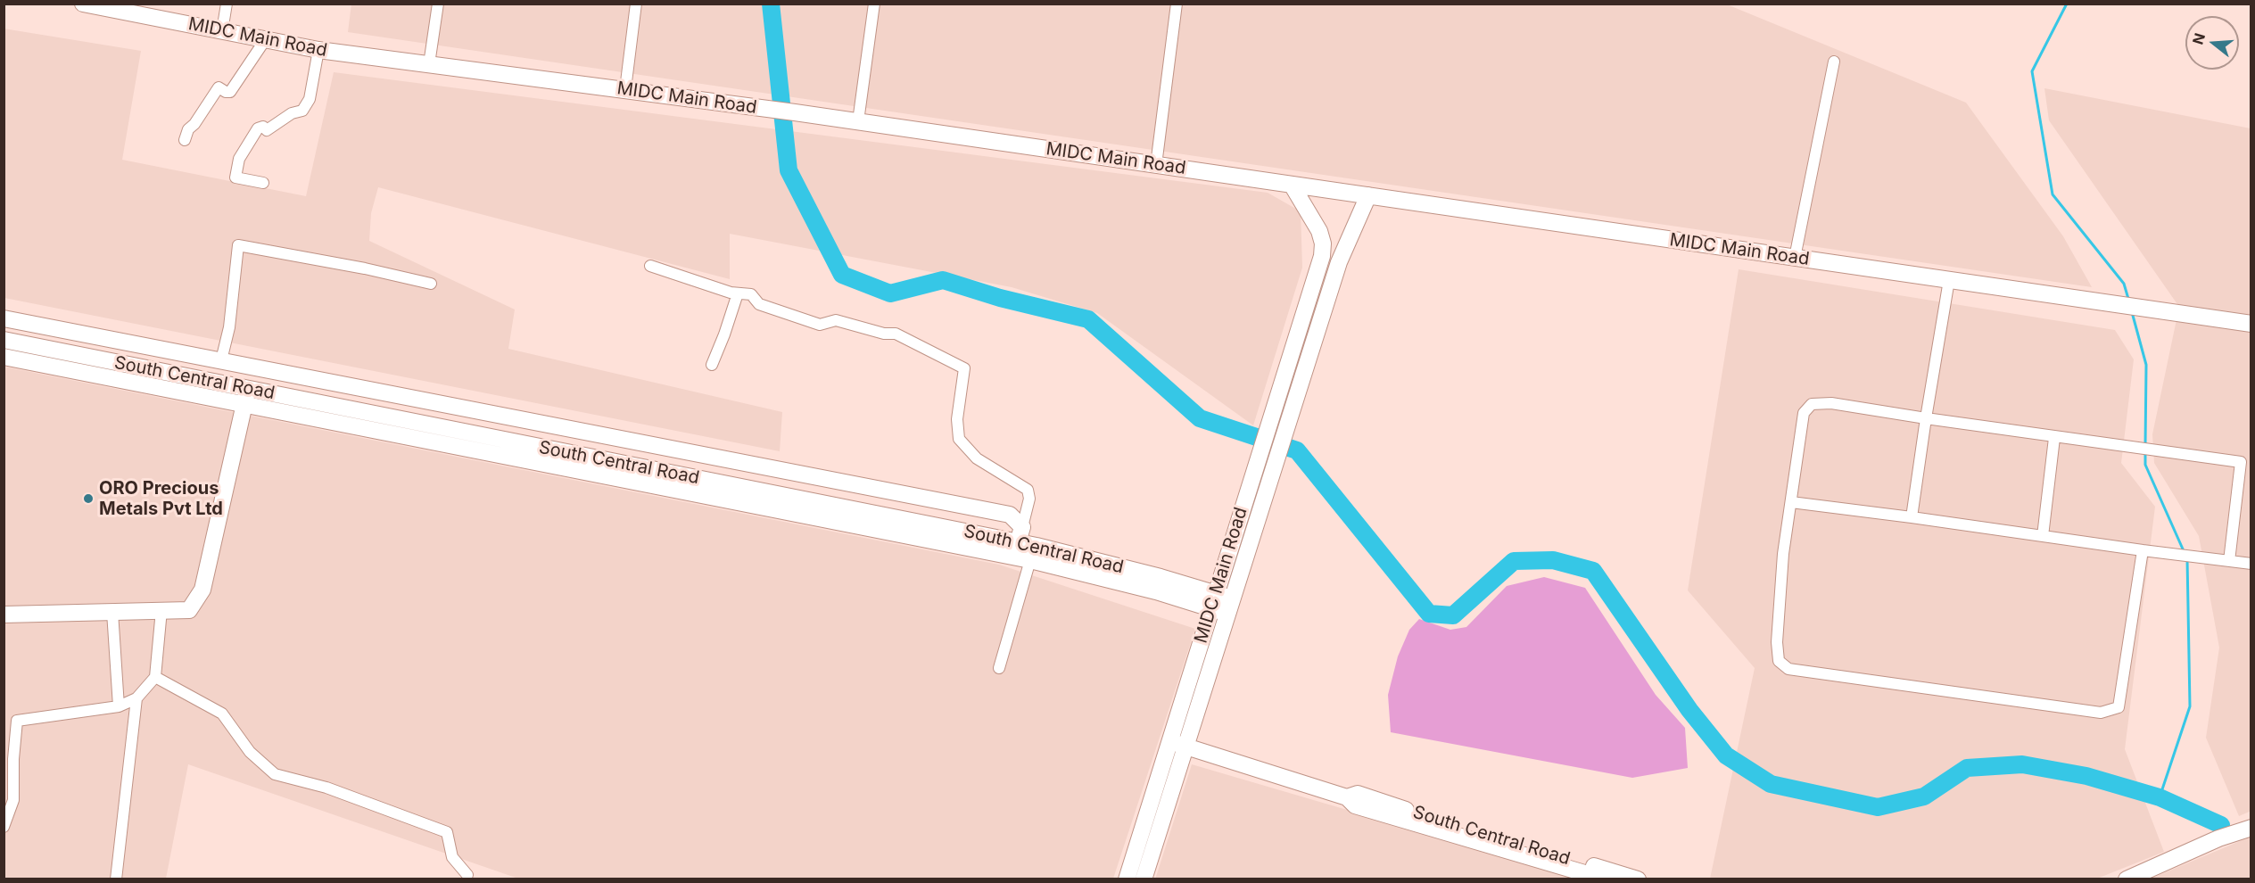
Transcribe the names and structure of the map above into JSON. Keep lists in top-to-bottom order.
{
  "streets": {
    "street": ["MIDC Main Road", "South Central Road"]
  },
  "crossings": [
    ["MIDC Main Road", "South Central Road"]
  ],
  "places": ["ORO Precious Metals Pvt Ltd"],
  "north": "left"
}
